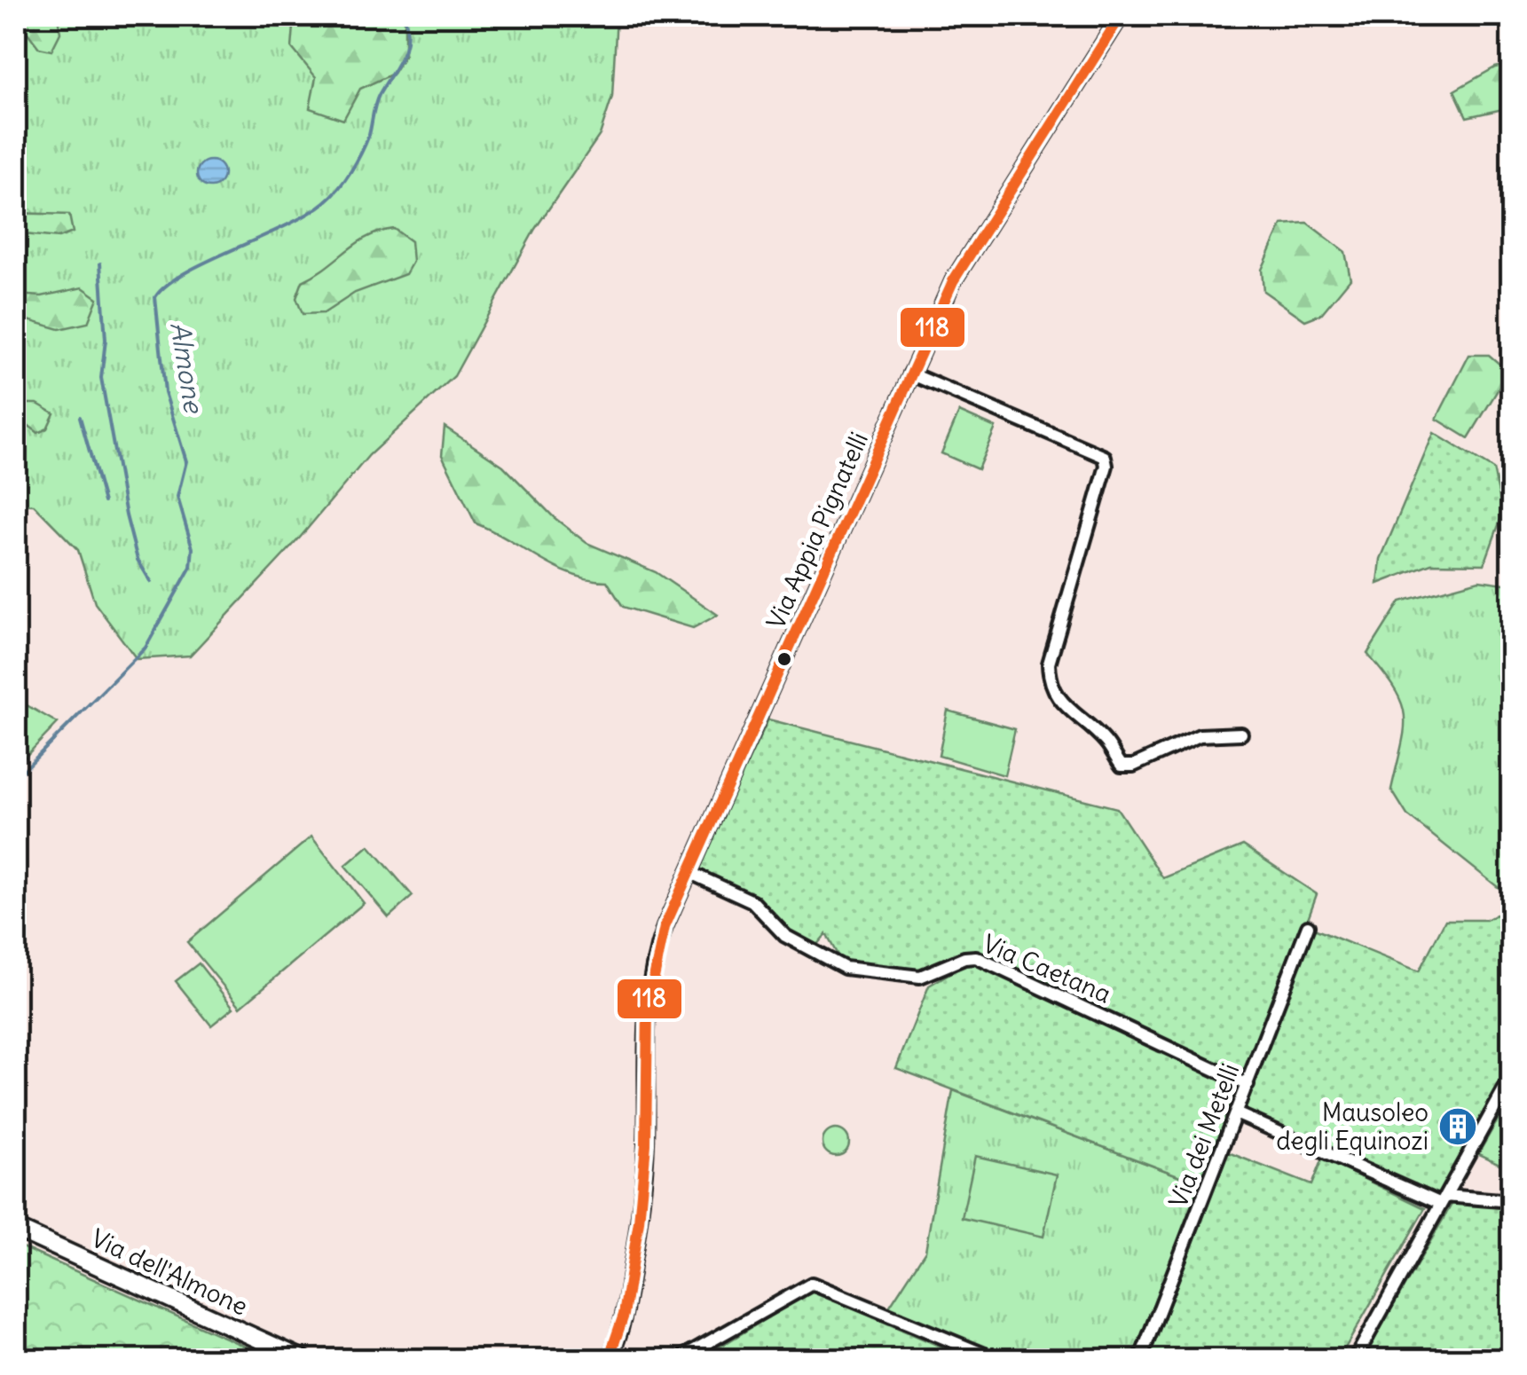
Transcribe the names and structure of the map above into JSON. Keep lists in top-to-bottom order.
{
  "streets": {
    "main road": ["Via dell'Almone"],
    "street": ["Via Appia Pignatelli", "Via Caetana", "Via dei Metelli"]
  },
  "crossings": [
    ["Via Appia Pignatelli", "Via Caetana"],
    ["Via Caetana", "Via dei Metelli"]
  ],
  "water": ["Almone"],
  "places": {
    "building": ["Mausoleo degli Equinozi"]
  },
  "lines": ["transit line 118"]
}
